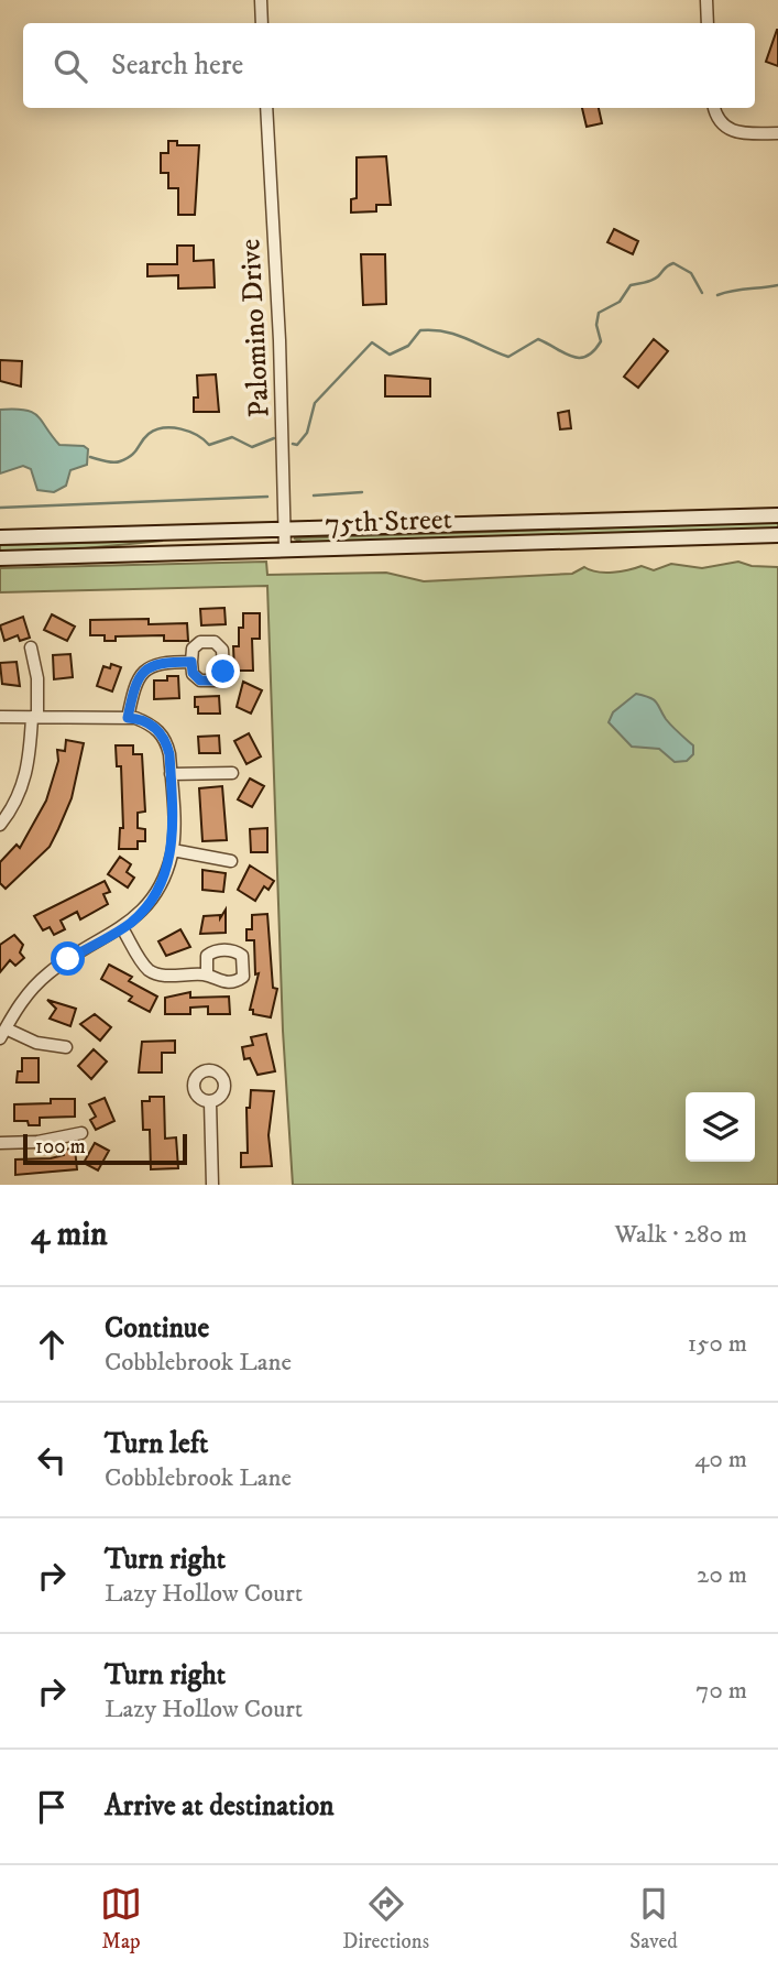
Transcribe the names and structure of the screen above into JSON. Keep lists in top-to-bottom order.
{
  "streets": {
    "main road": ["75th Street"],
    "street": ["Palomino Drive"]
  },
  "crossings": [
    ["Palomino Drive", "75th Street"]
  ],
  "scale_bar": "100 m",
  "page": {
    "search": "Search here",
    "scale": "100 m",
    "heading": ["4 min", "Walk · 280 m"],
    "list": [
      ["Continue", "Cobblebrook Lane", "150 m"],
      ["Turn left", "Cobblebrook Lane", "40 m"],
      ["Turn right", "Lazy Hollow Court", "20 m"],
      ["Turn right", "Lazy Hollow Court", "70 m"],
      "Arrive at destination"
    ],
    "nav": ["Map", "Directions", "Saved"]
  }
}
